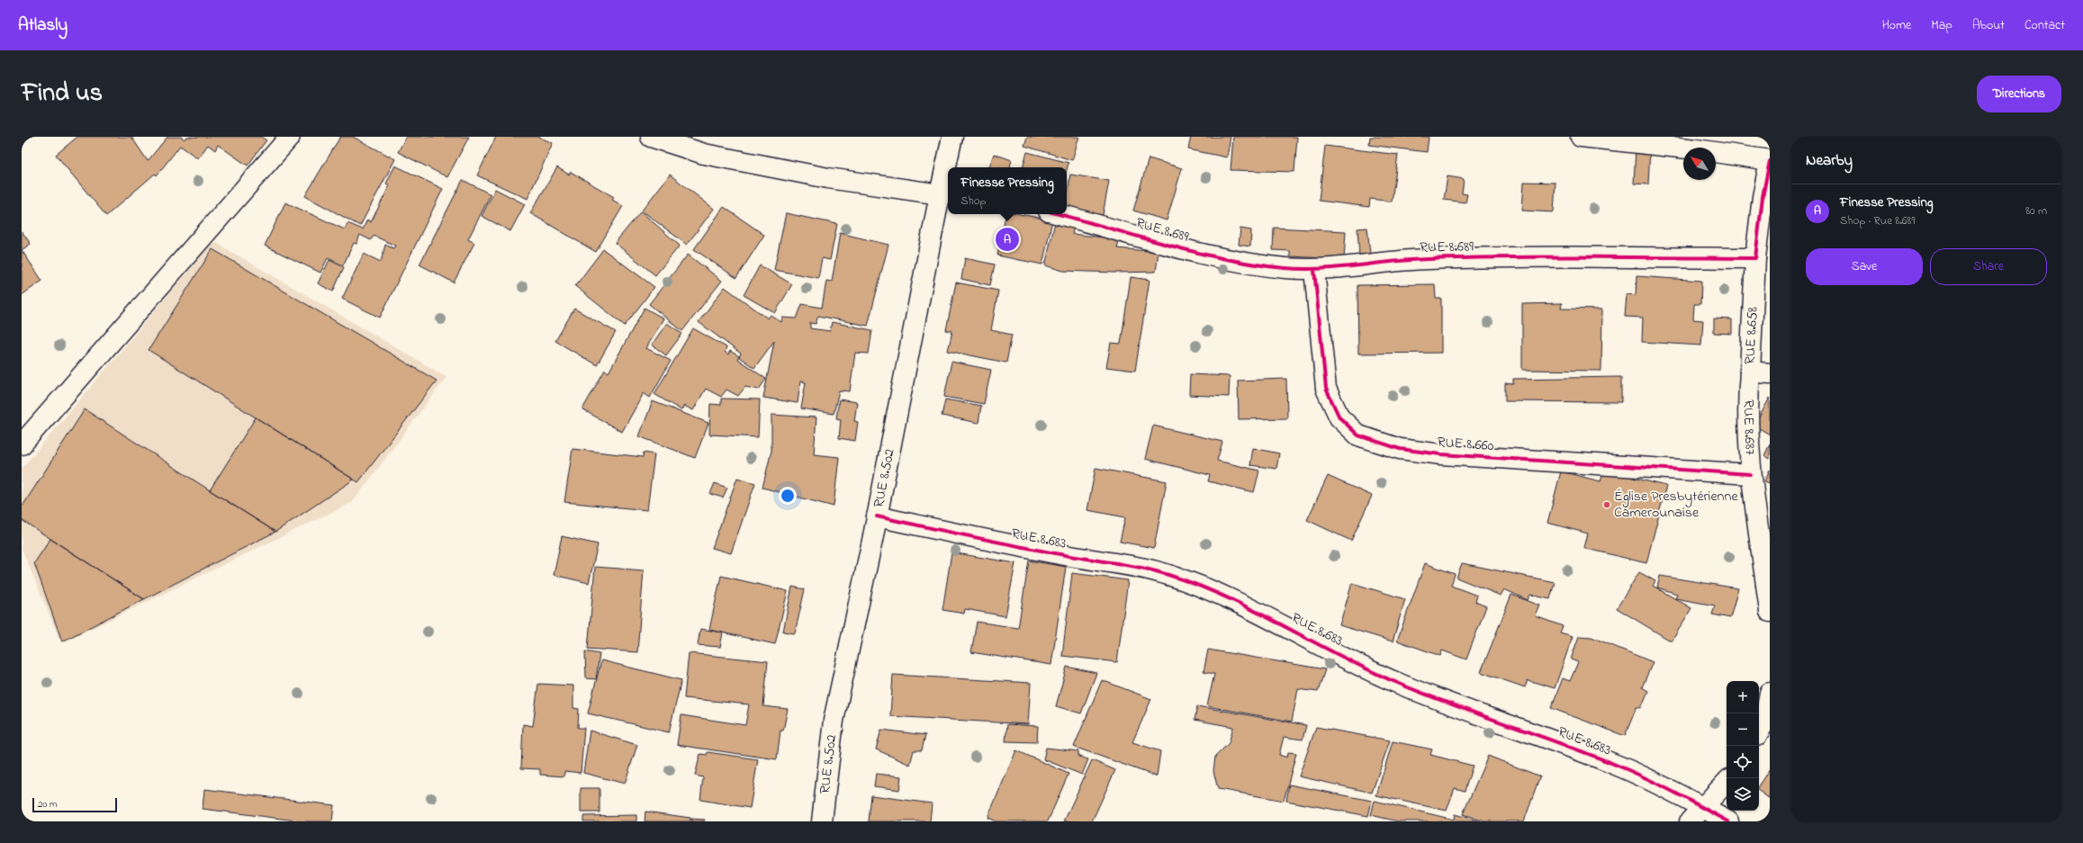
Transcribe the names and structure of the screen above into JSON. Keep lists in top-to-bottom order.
{
  "streets": {
    "street": [
      "RUE 8.689",
      "RUE 8.658",
      "RUE 8.687",
      "RUE 8.660",
      "RUE 8.502",
      "RUE 8.683"
    ]
  },
  "crossings": [
    ["RUE 8.689", "RUE 8.658"],
    ["RUE 8.689", "RUE 8.660"],
    ["RUE 8.658", "RUE 8.687"],
    ["RUE 8.687", "RUE 8.660"],
    ["RUE 8.502", "RUE 8.683"]
  ],
  "places": ["Église Presbytérienne Camerounaise"],
  "scale_bar": "20 m",
  "north": "top left",
  "page": {
    "header": "Atlasly",
    "nav": [
      "Home",
      "Map",
      "About",
      "Contact"
    ],
    "title": "Find us",
    "buttons": [
      "Directions",
      ["Save", "Share"]
    ],
    "heading": "Nearby",
    "popup": ["Finesse Pressing", "Shop"],
    "list": [
      {
        "mark": "A",
        "name": "Finesse Pressing",
        "note": "Shop · Rue 8.689",
        "value": "80 m"
      }
    ],
    "pins": "A",
    "map_buttons": ["+", "−"],
    "scale": "20 m"
  }
}
